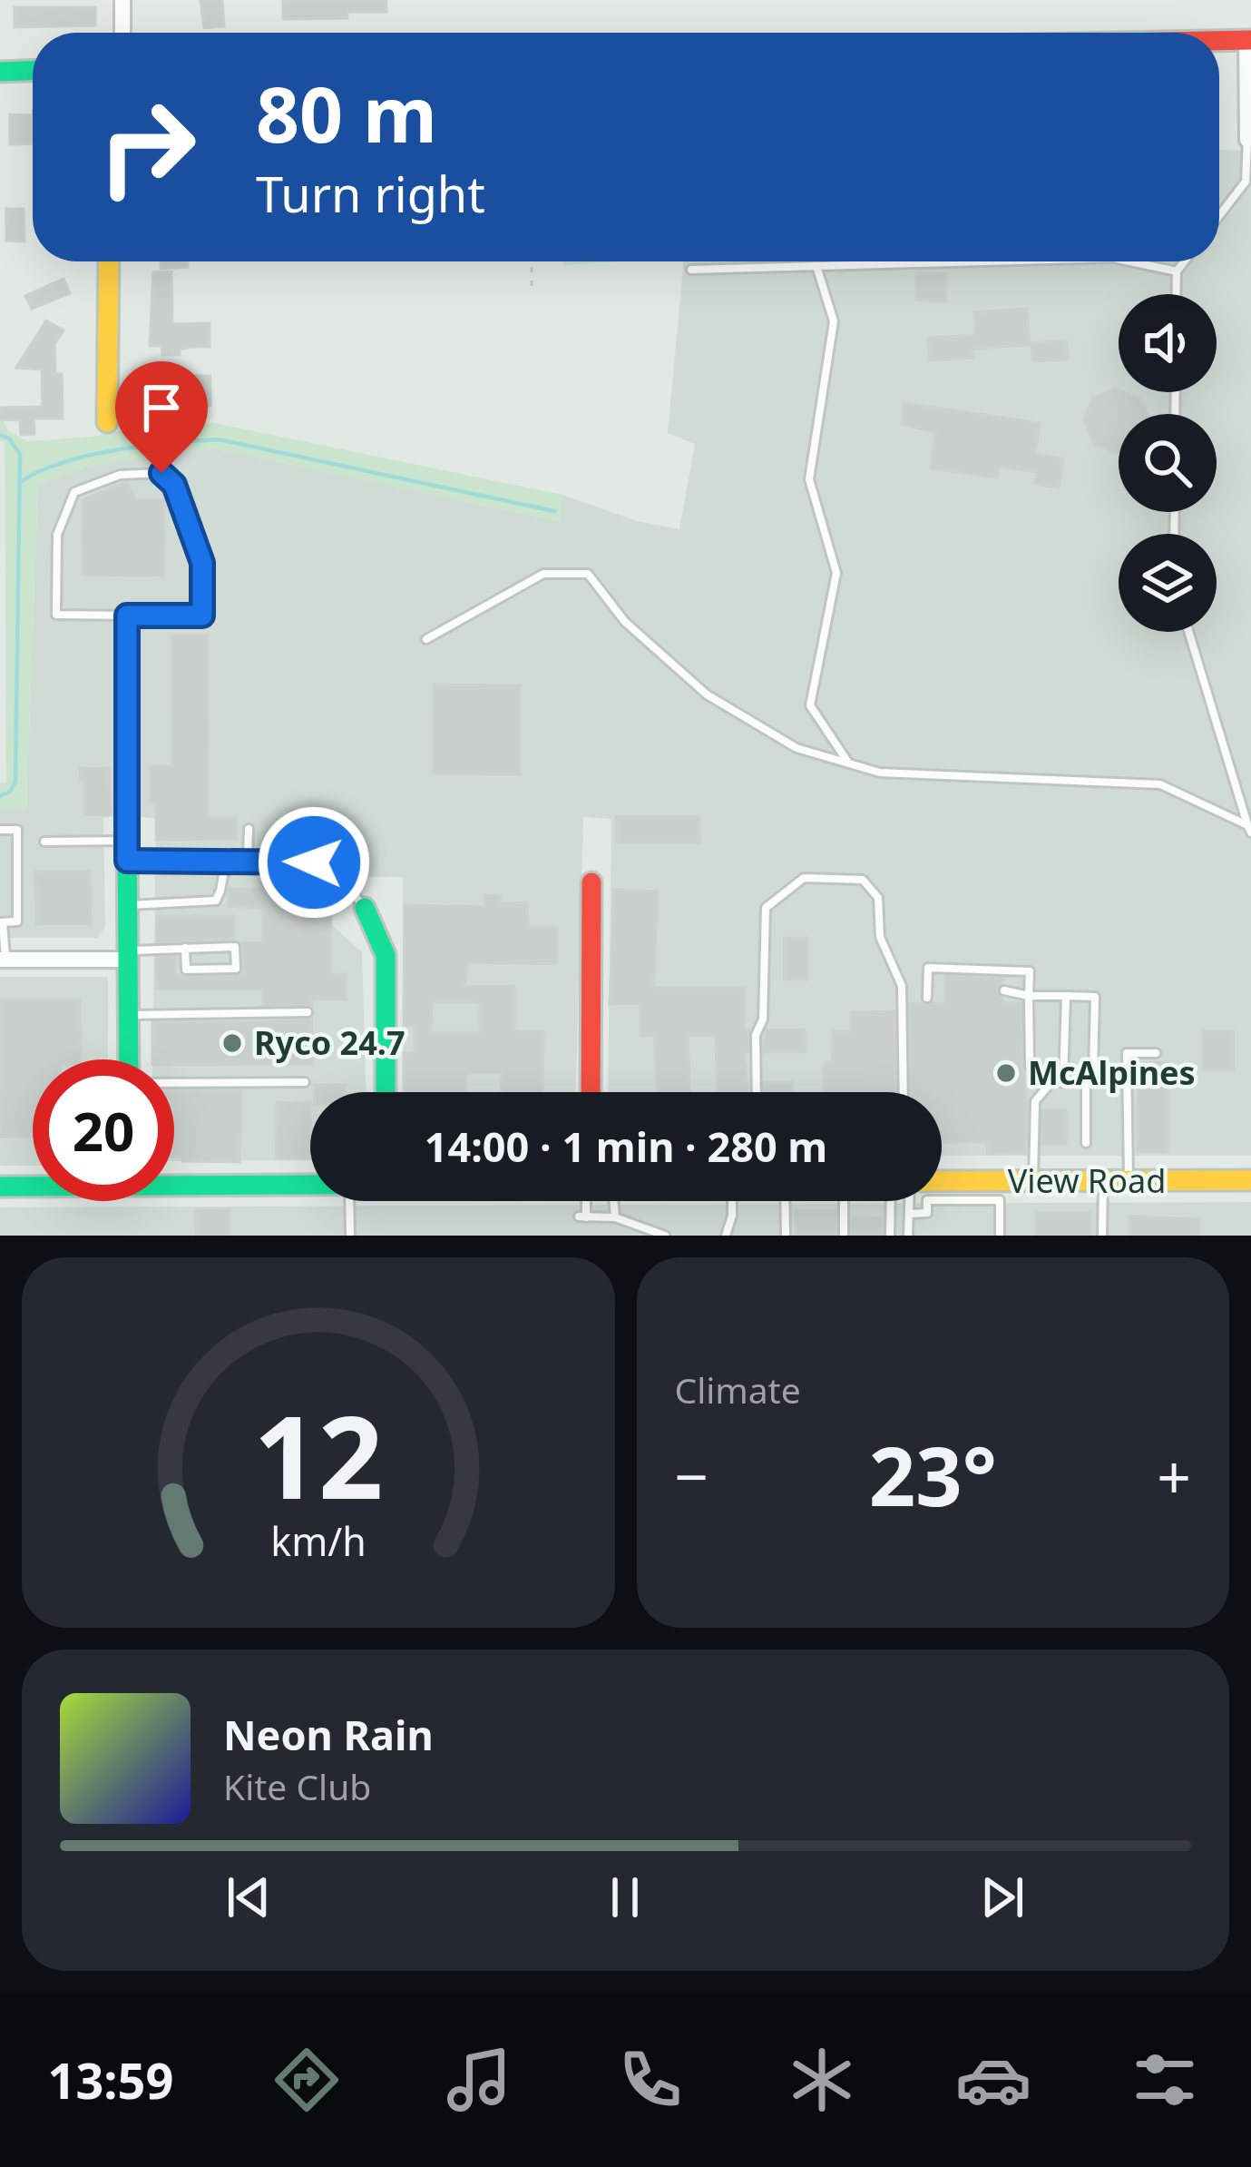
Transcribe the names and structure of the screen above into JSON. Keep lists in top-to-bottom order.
{
  "streets": {
    "street": ["View Road"]
  },
  "places": ["Ryco 24.7", "McAlpines"],
  "page": {
    "turn": ["80 m", "Turn right"],
    "limit": "20",
    "trip": "14:00 · 1 min · 280 m",
    "tile": "Climate",
    "heat": ["−", "23°", "+"],
    "song": ["Neon Rain", "Kite Club"],
    "tabs": "13:59",
    "gauge": ["12", "km/h"]
  }
}
